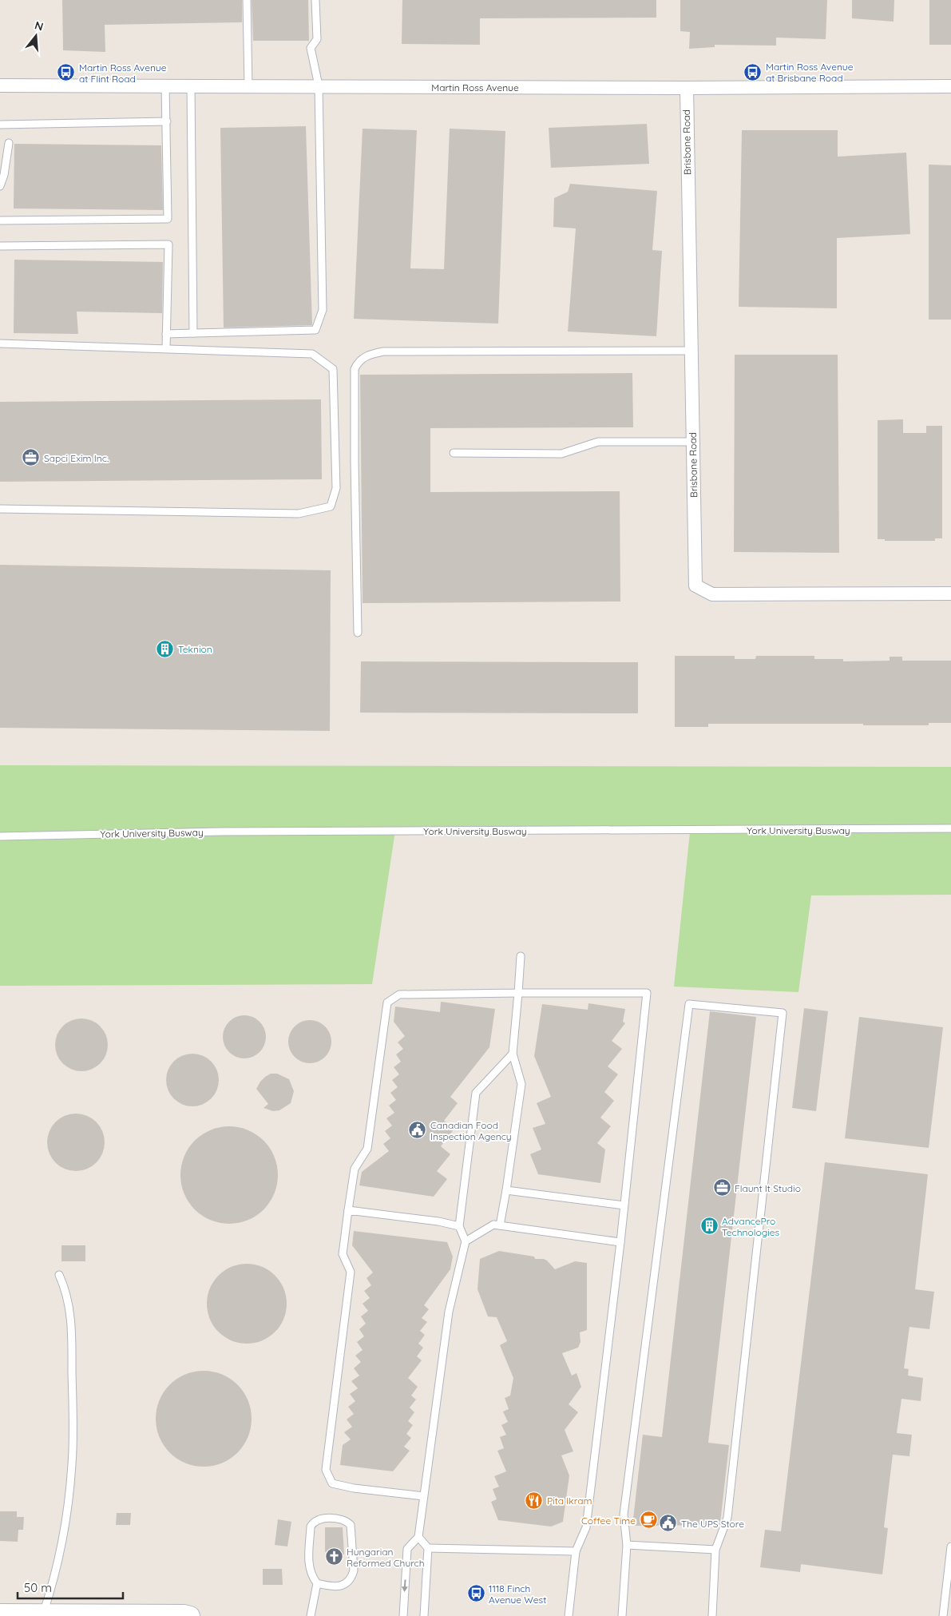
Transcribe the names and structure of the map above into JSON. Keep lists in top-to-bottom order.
{
  "streets": {
    "street": ["Martin Ross Avenue", "Brisbane Road"],
    "lane": ["York University Busway"]
  },
  "crossings": [
    ["Martin Ross Avenue", "Brisbane Road"]
  ],
  "places": {
    "bus stop": ["Martin Ross Avenue at Brisbane Road", "Martin Ross Avenue at Flint Road", "1118 Finch Avenue West"],
    "office": ["Sapci Exim Inc.", "Flaunt It Studio"],
    "building": ["Teknion", "AdvancePro Technologies"],
    "public building": ["Canadian Food Inspection Agency", "The UPS Store"],
    "restaurant": ["Pita Ikram"],
    "cafe": ["Coffee Time"],
    "church": ["Hungarian Reformed Church"]
  },
  "scale_bar": "50 m",
  "north": "top"
}
